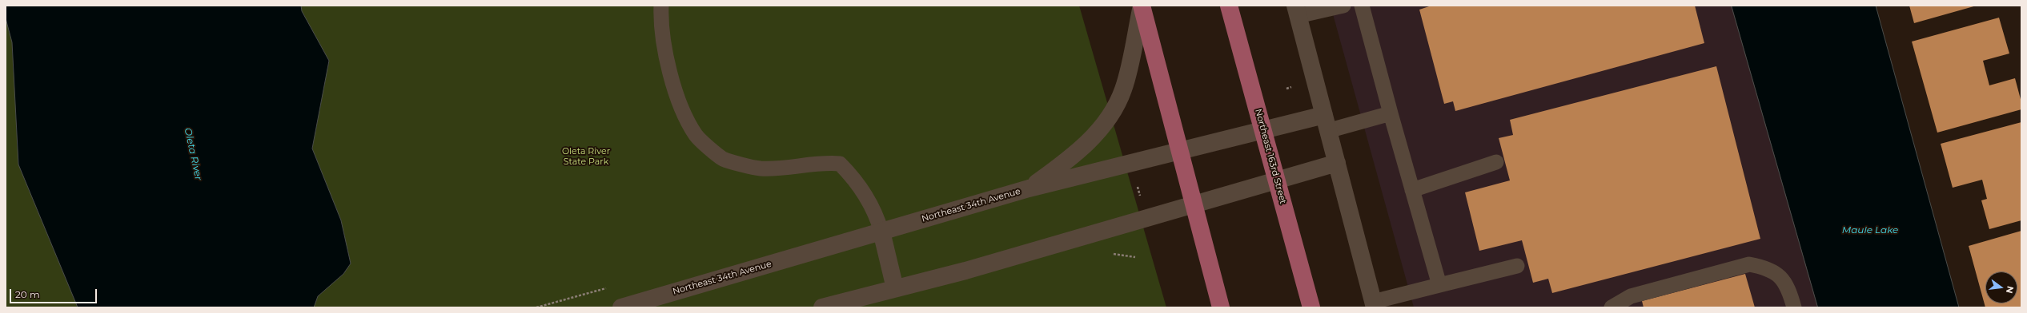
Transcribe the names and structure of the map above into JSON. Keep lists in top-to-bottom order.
{
  "streets": {
    "main road": ["Northeast 163rd Street"],
    "street": ["Northeast 34th Avenue"]
  },
  "crossings": [
    ["Northeast 163rd Street", "Northeast 34th Avenue"]
  ],
  "water": ["Oleta River", "Maule Lake"],
  "parks": ["Oleta River State Park"],
  "scale_bar": "20 m",
  "north": "right"
}
